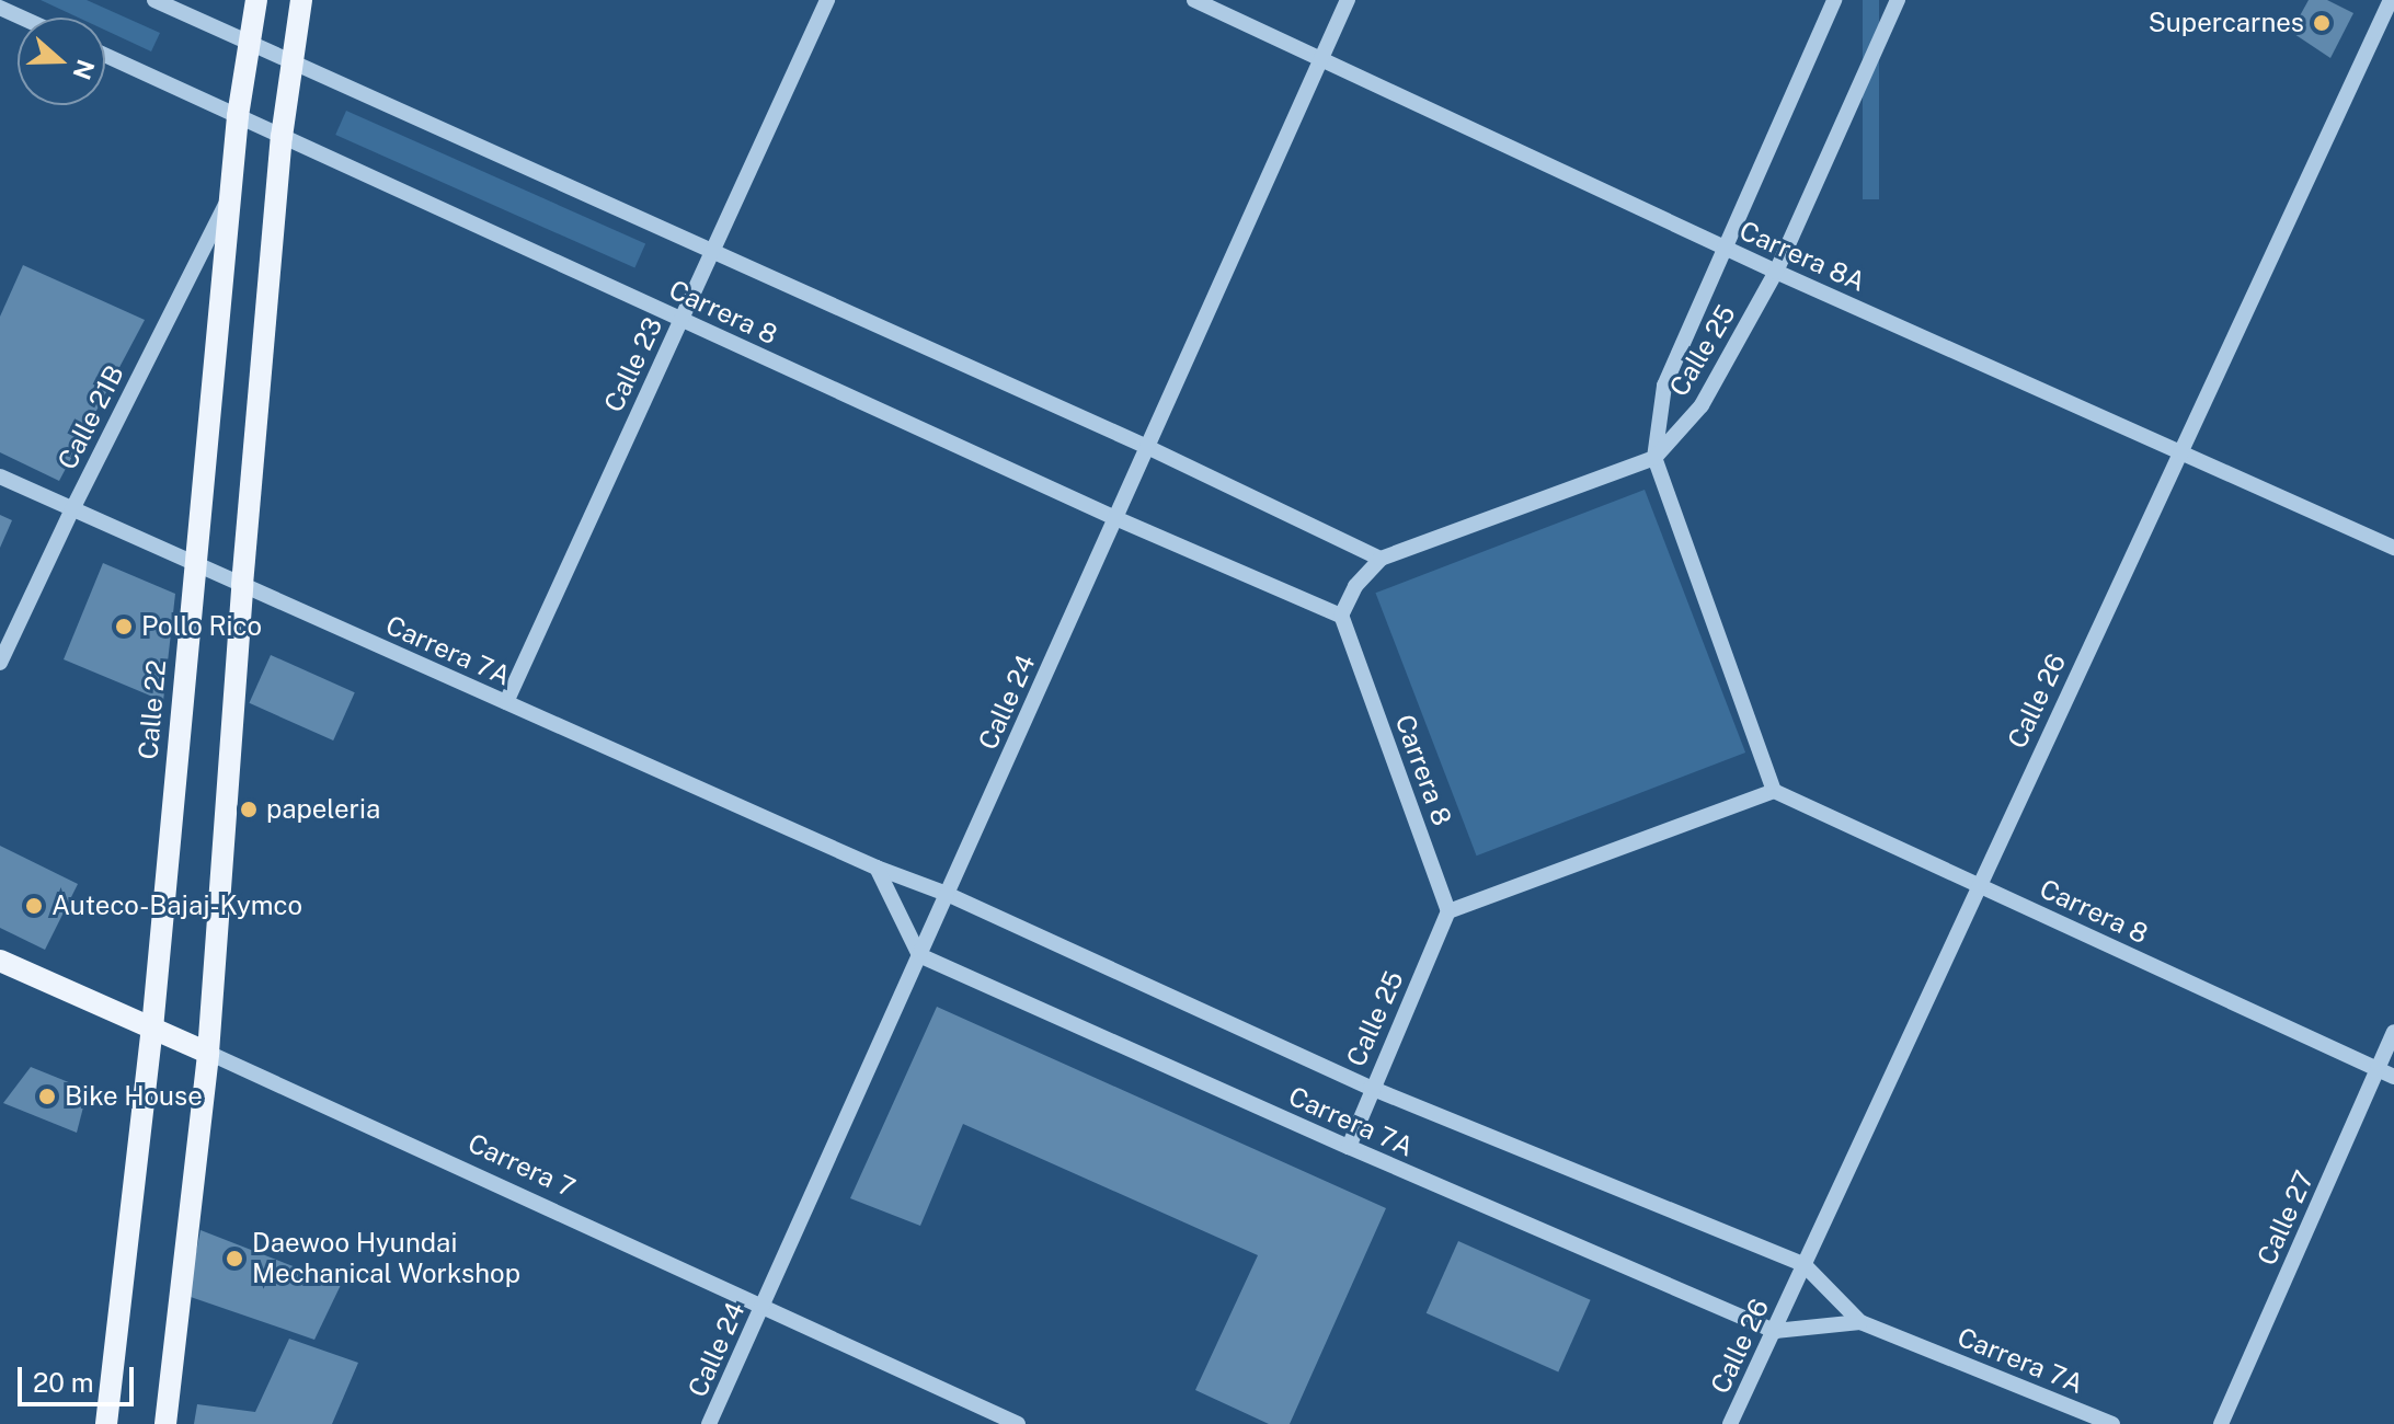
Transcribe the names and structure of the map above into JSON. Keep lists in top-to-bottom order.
{
  "streets": {
    "main road": ["Calle 22", "Carrera 7"],
    "street": [
      "Carrera 8A",
      "Carrera 8",
      "Calle 25",
      "Calle 23",
      "Calle 21B",
      "Carrera 7A",
      "Calle 26",
      "Calle 24",
      "Calle 27"
    ]
  },
  "crossings": [
    ["Carrera 8A", "Calle 25"],
    ["Carrera 8A", "Calle 26"],
    ["Carrera 8A", "Calle 24"],
    ["Carrera 8", "Calle 25"],
    ["Carrera 8", "Calle 23"],
    ["Carrera 8", "Calle 26"],
    ["Carrera 8", "Calle 24"],
    ["Carrera 8", "Calle 22"],
    ["Carrera 8", "Calle 27"],
    ["Calle 25", "Carrera 7A"],
    ["Calle 23", "Carrera 7A"],
    ["Calle 21B", "Carrera 7A"],
    ["Calle 21B", "Calle 22"],
    ["Carrera 7A", "Calle 26"],
    ["Carrera 7A", "Calle 24"],
    ["Carrera 7A", "Calle 22"],
    ["Calle 24", "Carrera 7"],
    ["Calle 22", "Carrera 7"]
  ],
  "places": [
    "Supercarnes",
    "Pollo Rico",
    "papeleria",
    "Auteco-Bajaj-Kymco",
    "Bike House",
    "Daewoo Hyundai Mechanical Workshop"
  ],
  "scale_bar": "20 m",
  "north": "right"
}
